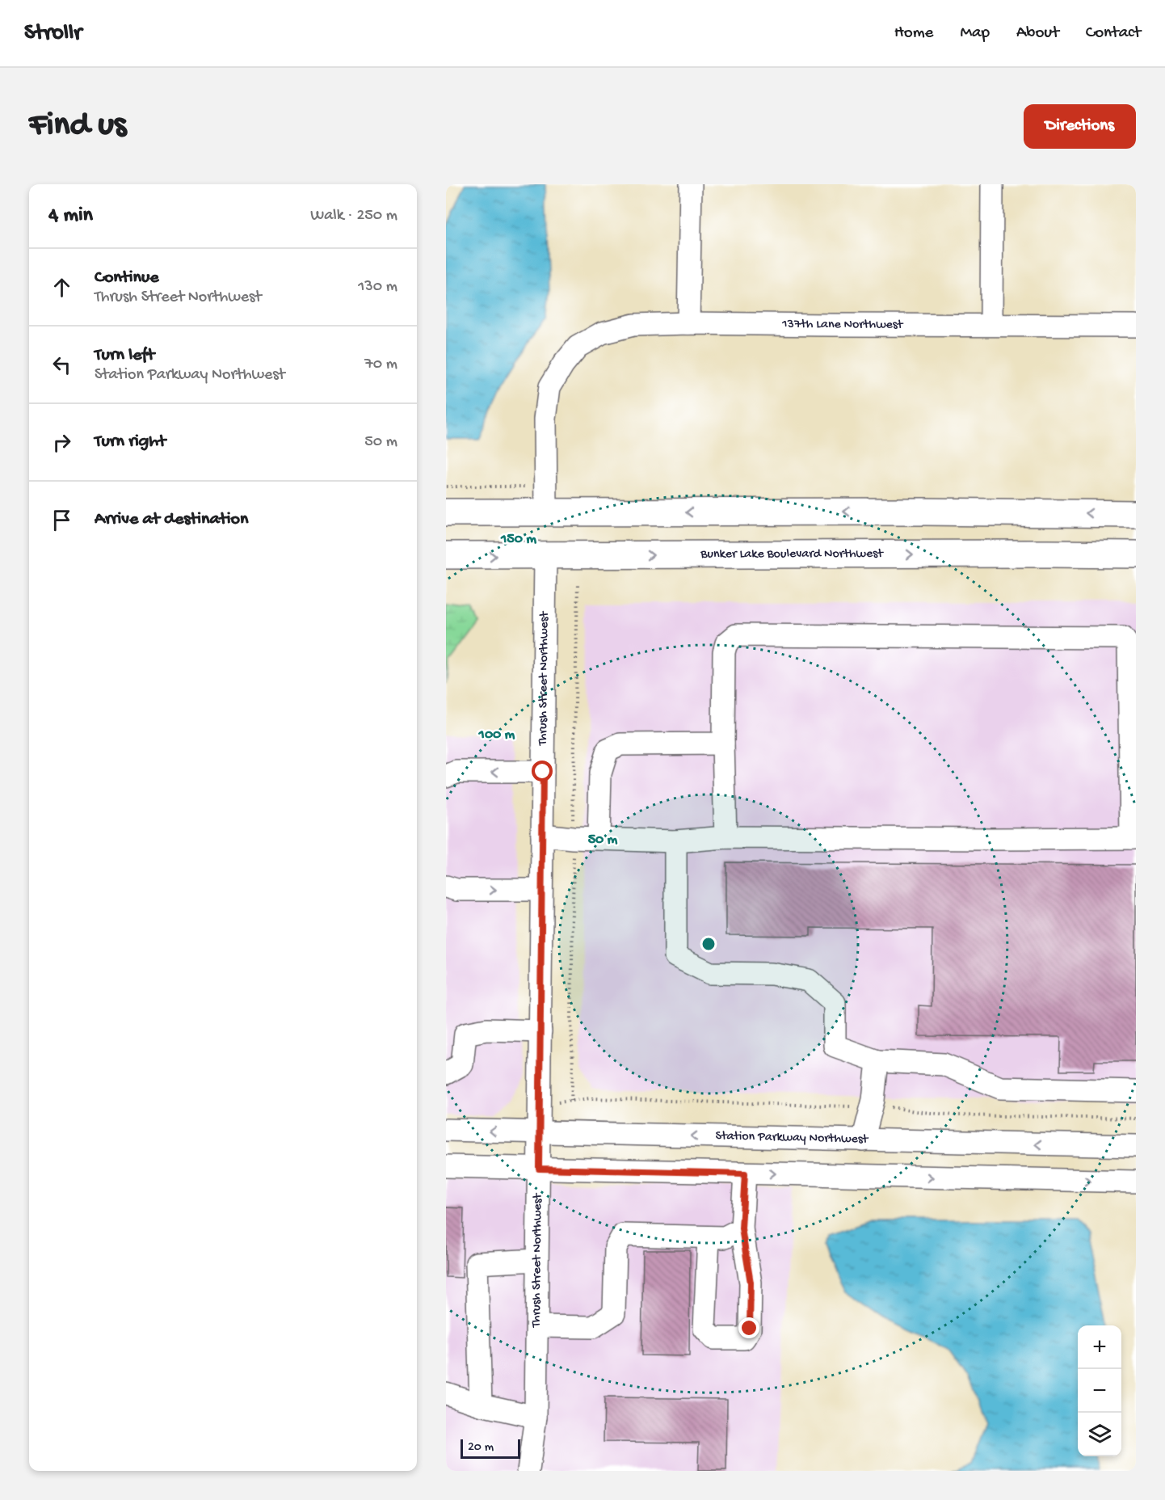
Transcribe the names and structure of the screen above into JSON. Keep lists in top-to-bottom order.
{
  "streets": {
    "main road": ["Bunker Lake Boulevard Northwest"],
    "street": ["137th Lane Northwest", "Thrush Street Northwest", "Station Parkway Northwest"]
  },
  "crossings": [
    ["Bunker Lake Boulevard Northwest", "Thrush Street Northwest"],
    ["Thrush Street Northwest", "Station Parkway Northwest"]
  ],
  "scale_bar": "20 m",
  "page": {
    "header": "Strollr",
    "nav": [
      "Home",
      "Map",
      "About",
      "Contact"
    ],
    "buttons": "Directions",
    "title": "Find us",
    "heading": ["4 min", "Walk · 250 m"],
    "list": [
      ["Continue", "Thrush Street Northwest", "130 m"],
      ["Turn left", "Station Parkway Northwest", "70 m"],
      ["Turn right", "50 m"],
      "Arrive at destination"
    ],
    "map_buttons": ["+", "−"],
    "scale": "20 m"
  },
  "rings": ["150 m", "100 m", "50 m"]
}
